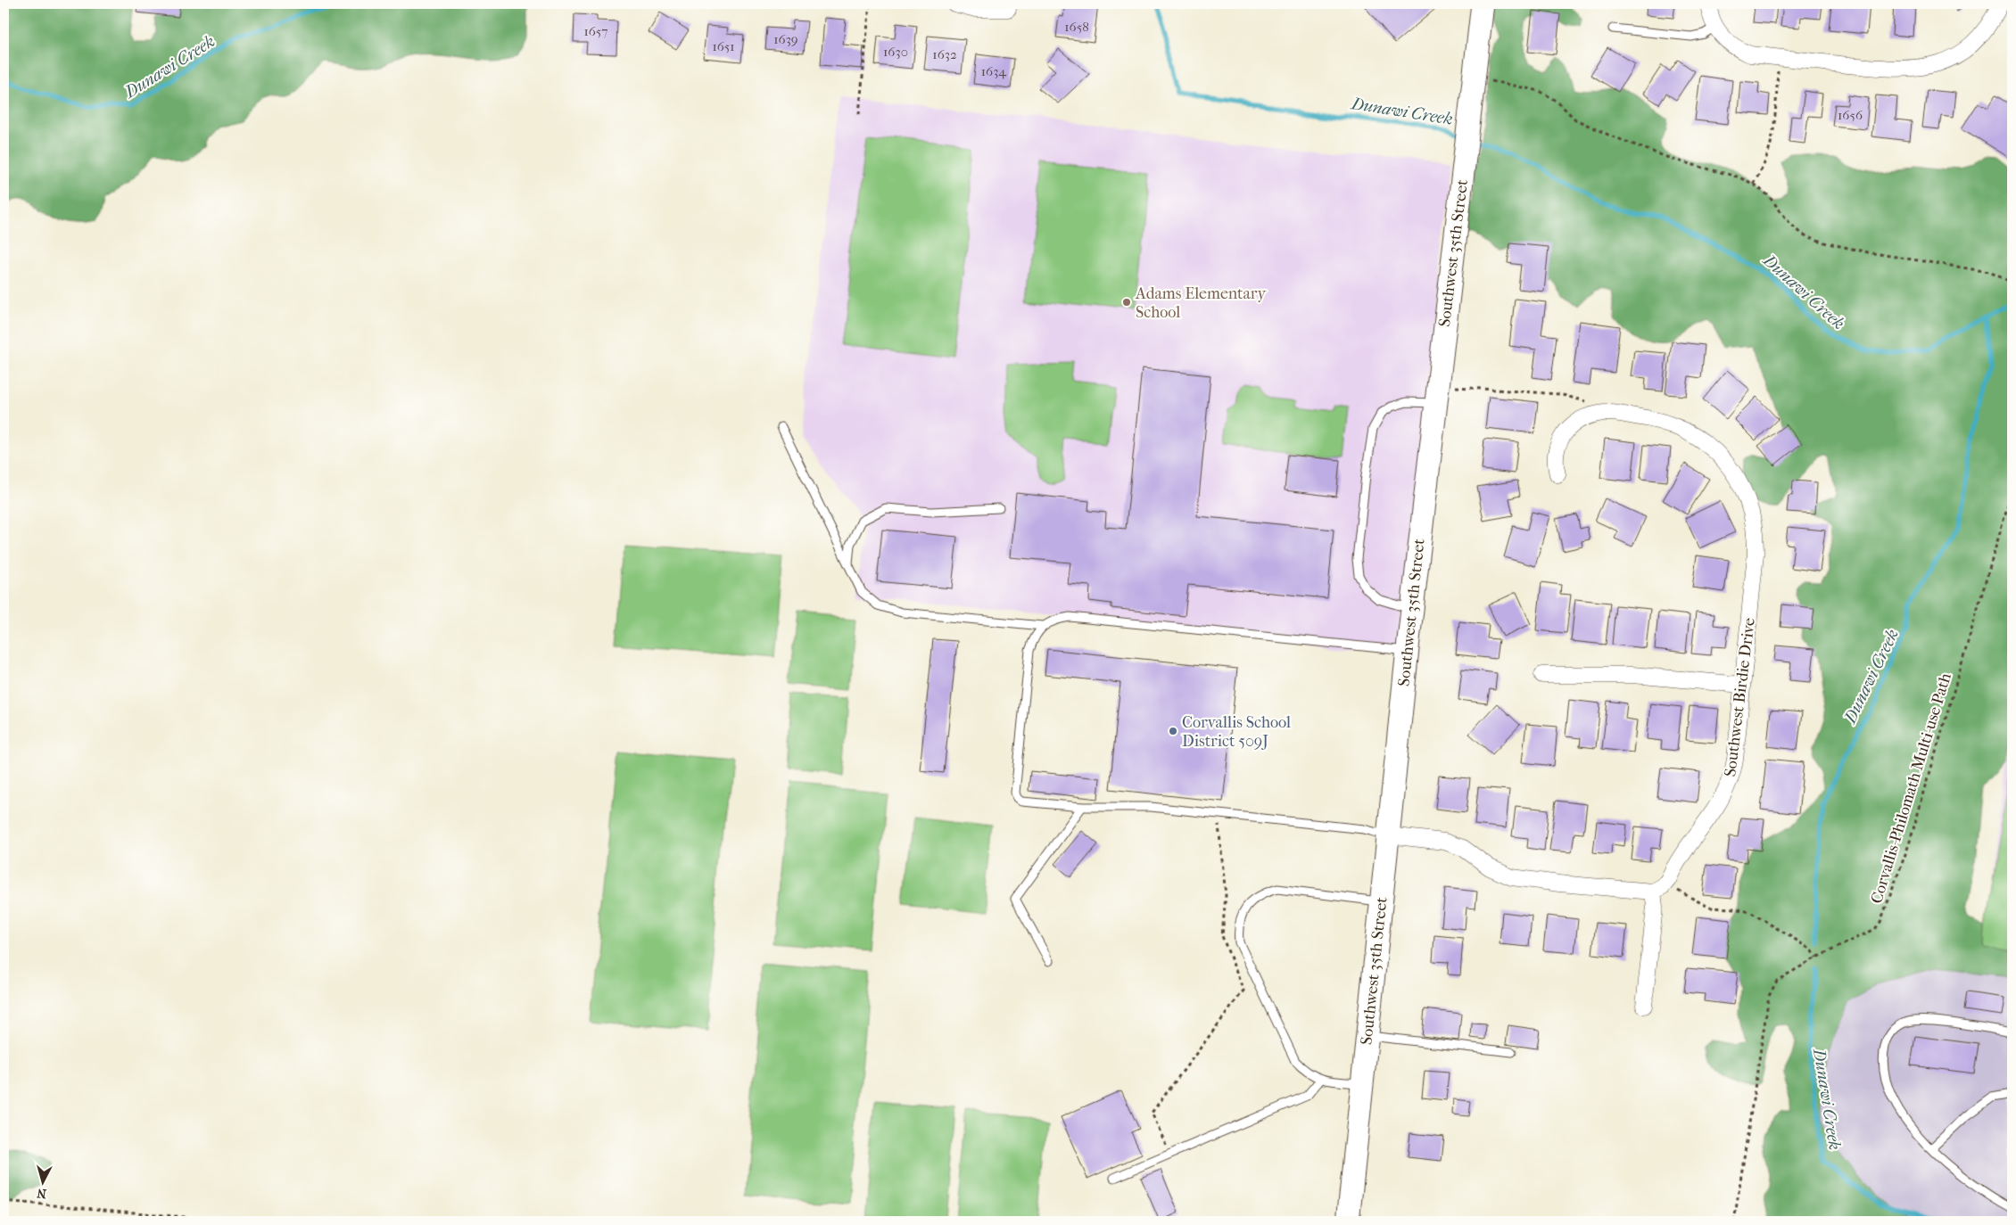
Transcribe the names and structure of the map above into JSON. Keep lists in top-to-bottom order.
{
  "streets": {
    "street": ["Southwest 35th Street", "Southwest Birdie Drive"],
    "path": ["Corvallis-Philomath Multi-use Path"]
  },
  "water": ["Dunawi Creek"],
  "places": ["Adams Elementary School", "Corvallis School District 509J"],
  "house_numbers": [
    "1658",
    "1657",
    "1639",
    "1651",
    "1630",
    "1632",
    "1634",
    "1656"
  ],
  "north": "bottom"
}
